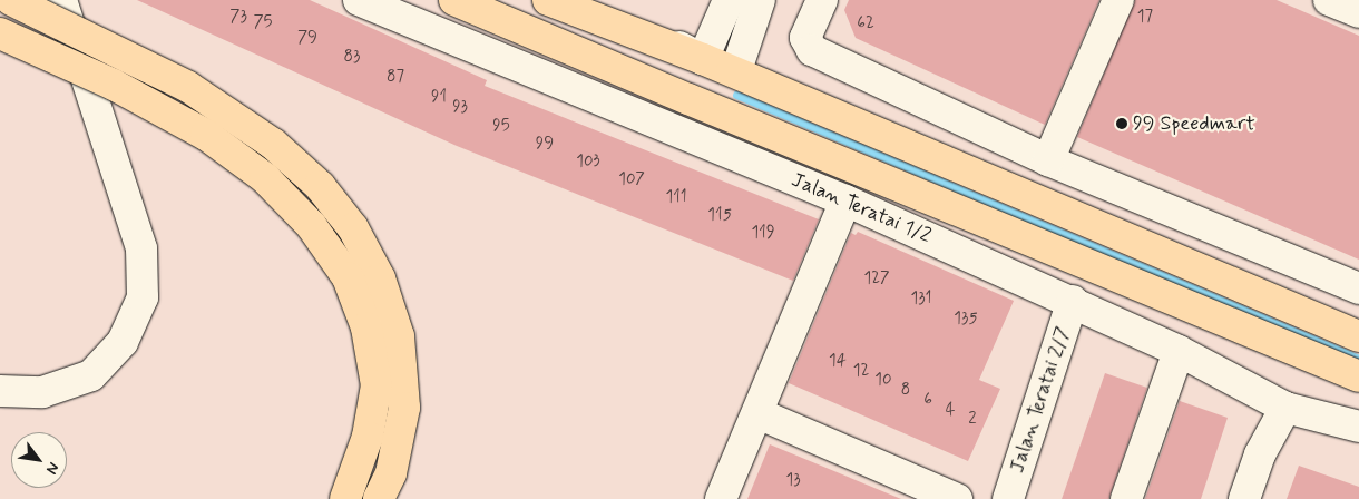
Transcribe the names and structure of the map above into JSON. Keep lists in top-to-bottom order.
{
  "streets": {
    "main road": ["Jalan Teratai 1/2"],
    "street": ["Jalan Teratai 2/7"]
  },
  "crossings": [
    ["Jalan Teratai 1/2", "Jalan Teratai 2/7"]
  ],
  "places": ["99 Speedmart"],
  "house_numbers": [
    "73",
    "17",
    "75",
    "62",
    "79",
    "83",
    "87",
    "91",
    "93",
    "95",
    "99",
    "103",
    "107",
    "111",
    "115",
    "119",
    "127",
    "131",
    "135",
    "14",
    "12",
    "10",
    "8",
    "6",
    "4",
    "2",
    "13"
  ],
  "north": "bottom right"
}
